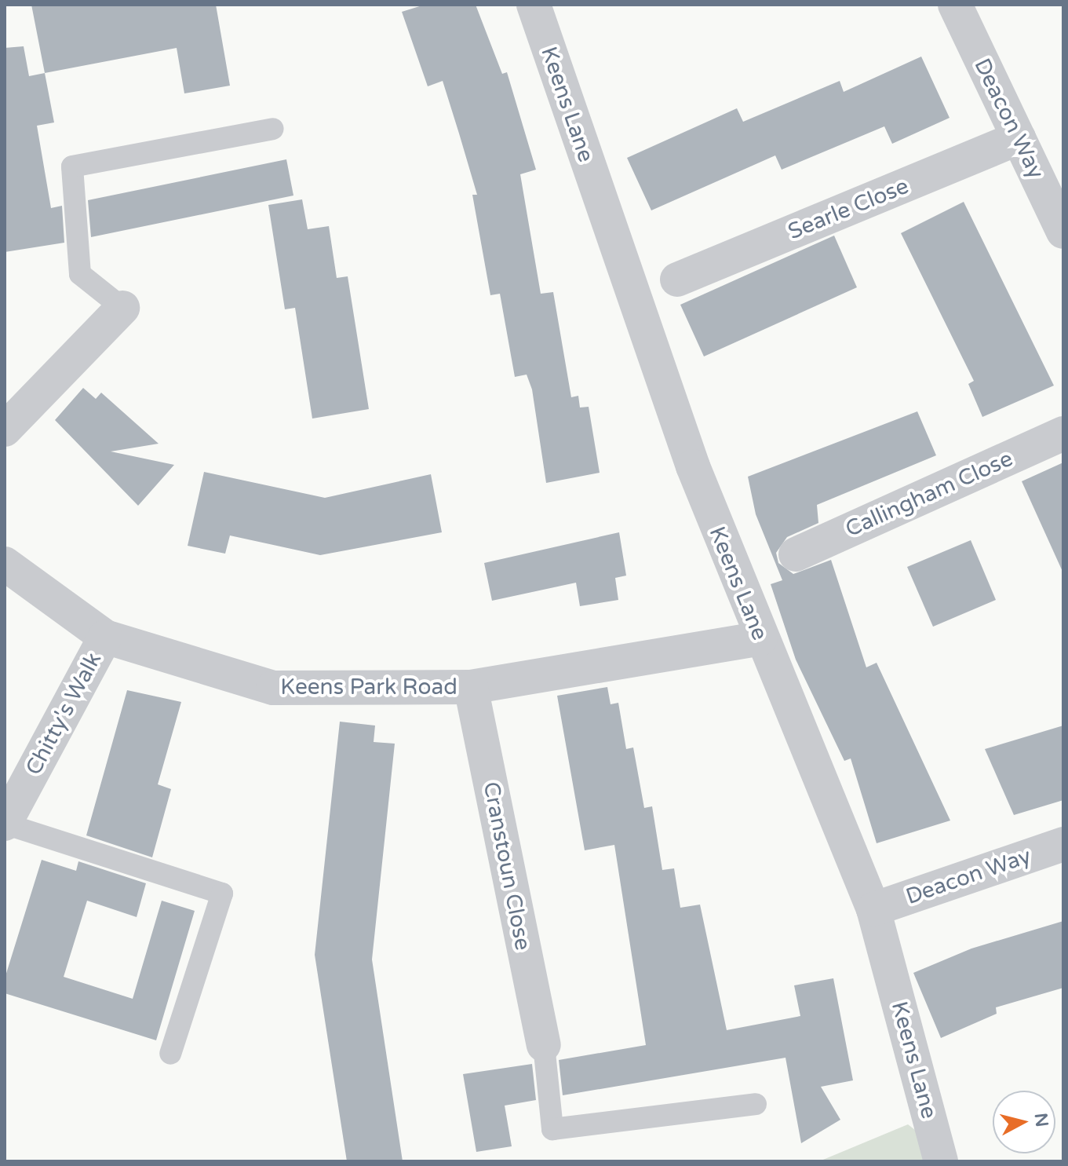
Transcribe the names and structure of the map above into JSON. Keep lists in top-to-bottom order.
{
  "streets": {
    "street": [
      "Keens Lane",
      "Deacon Way",
      "Searle Close",
      "Callingham Close",
      "Keens Park Road",
      "Chitty's Walk",
      "Cranstoun Close"
    ]
  },
  "crossings": [
    ["Keens Lane", "Deacon Way"],
    ["Keens Lane", "Keens Park Road"],
    ["Deacon Way", "Searle Close"],
    ["Keens Park Road", "Chitty's Walk"],
    ["Keens Park Road", "Cranstoun Close"]
  ],
  "north": "right"
}
